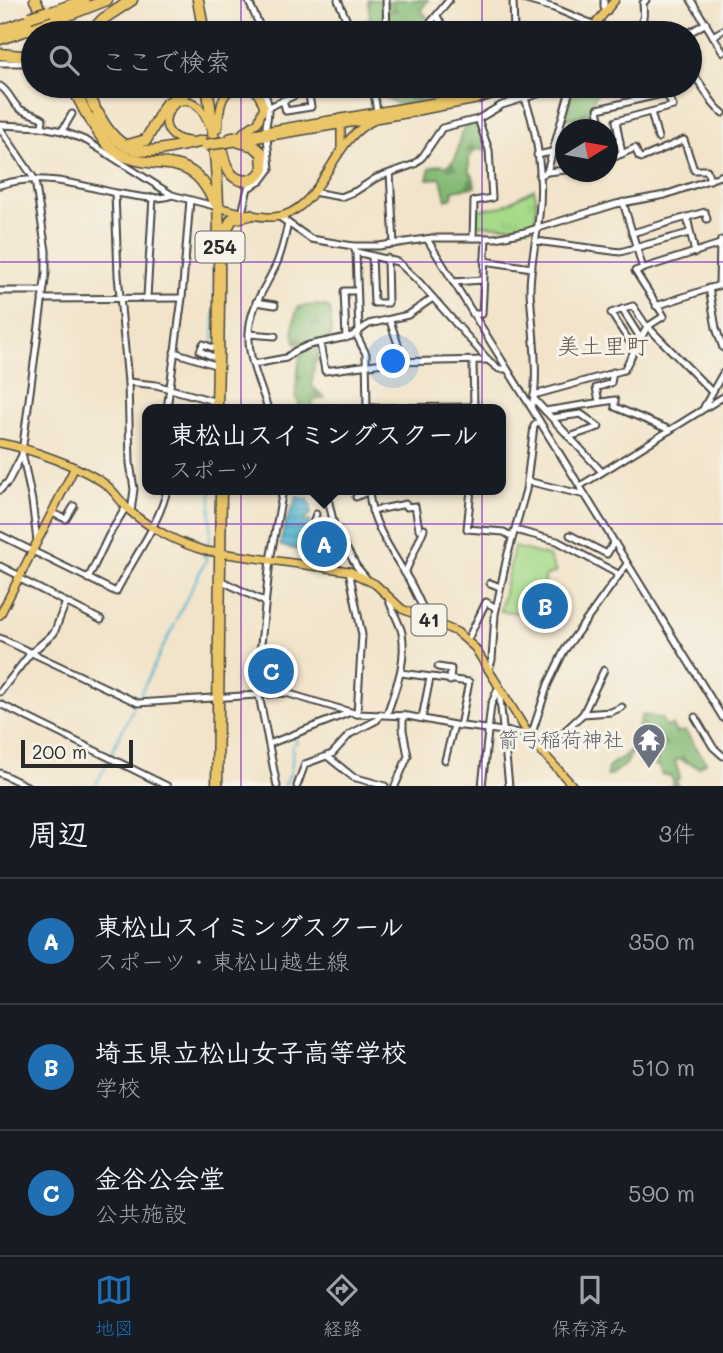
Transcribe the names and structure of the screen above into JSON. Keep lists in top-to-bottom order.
{
  "streets": {
    "highway": ["254"],
    "main road": ["41"]
  },
  "districts": ["美土里町"],
  "places": {
    "temple": ["箭弓稲荷神社"]
  },
  "scale_bar": "200 m",
  "north": "right",
  "page": {
    "search": "ここで検索",
    "popup": ["東松山スイミングスクール", "スポーツ"],
    "pins": ["A", "B", "C"],
    "scale": "200 m",
    "heading": ["周辺", "3件"],
    "list": [
      {
        "mark": "A",
        "name": "東松山スイミングスクール",
        "note": "スポーツ · 東松山越生線",
        "value": "350 m"
      },
      {
        "mark": "B",
        "name": "埼玉県立松山女子高等学校",
        "note": "学校",
        "value": "510 m"
      },
      {
        "mark": "C",
        "name": "金谷公会堂",
        "note": "公共施設",
        "value": "590 m"
      }
    ],
    "nav": ["地図", "経路", "保存済み"]
  }
}
